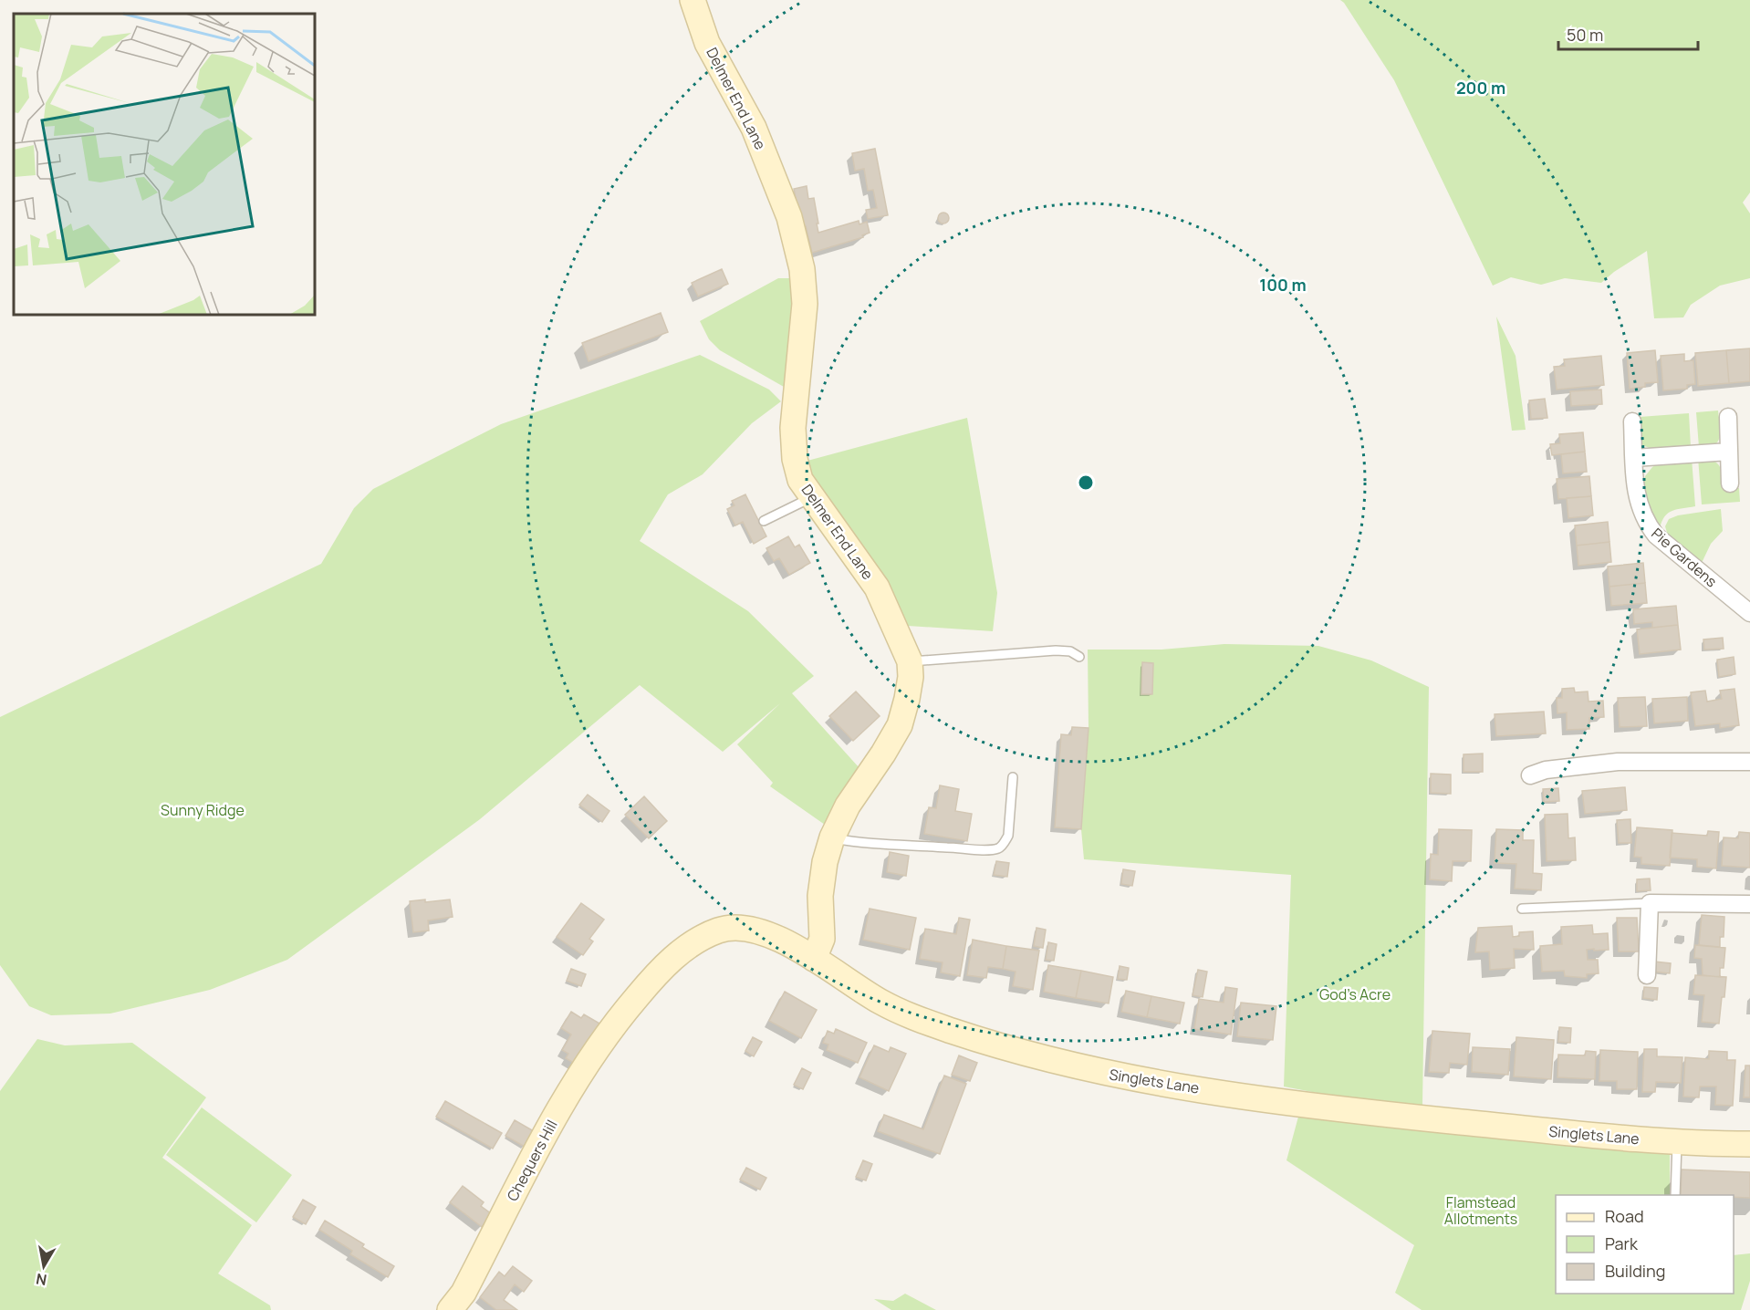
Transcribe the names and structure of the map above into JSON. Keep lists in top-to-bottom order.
{
  "streets": {
    "street": [
      "Delmer End Lane",
      "Pie Gardens",
      "Singlets Lane",
      "Chequers Hill"
    ]
  },
  "crossings": [
    ["Delmer End Lane", "Singlets Lane"],
    ["Singlets Lane", "Chequers Hill"]
  ],
  "parks": ["Sunny Ridge", "God's Acre", "Flamstead Allotments"],
  "legend": ["Road", "Park", "Building"],
  "scale_bar": "50 m",
  "north": "bottom",
  "rings": ["200 m", "100 m"]
}
